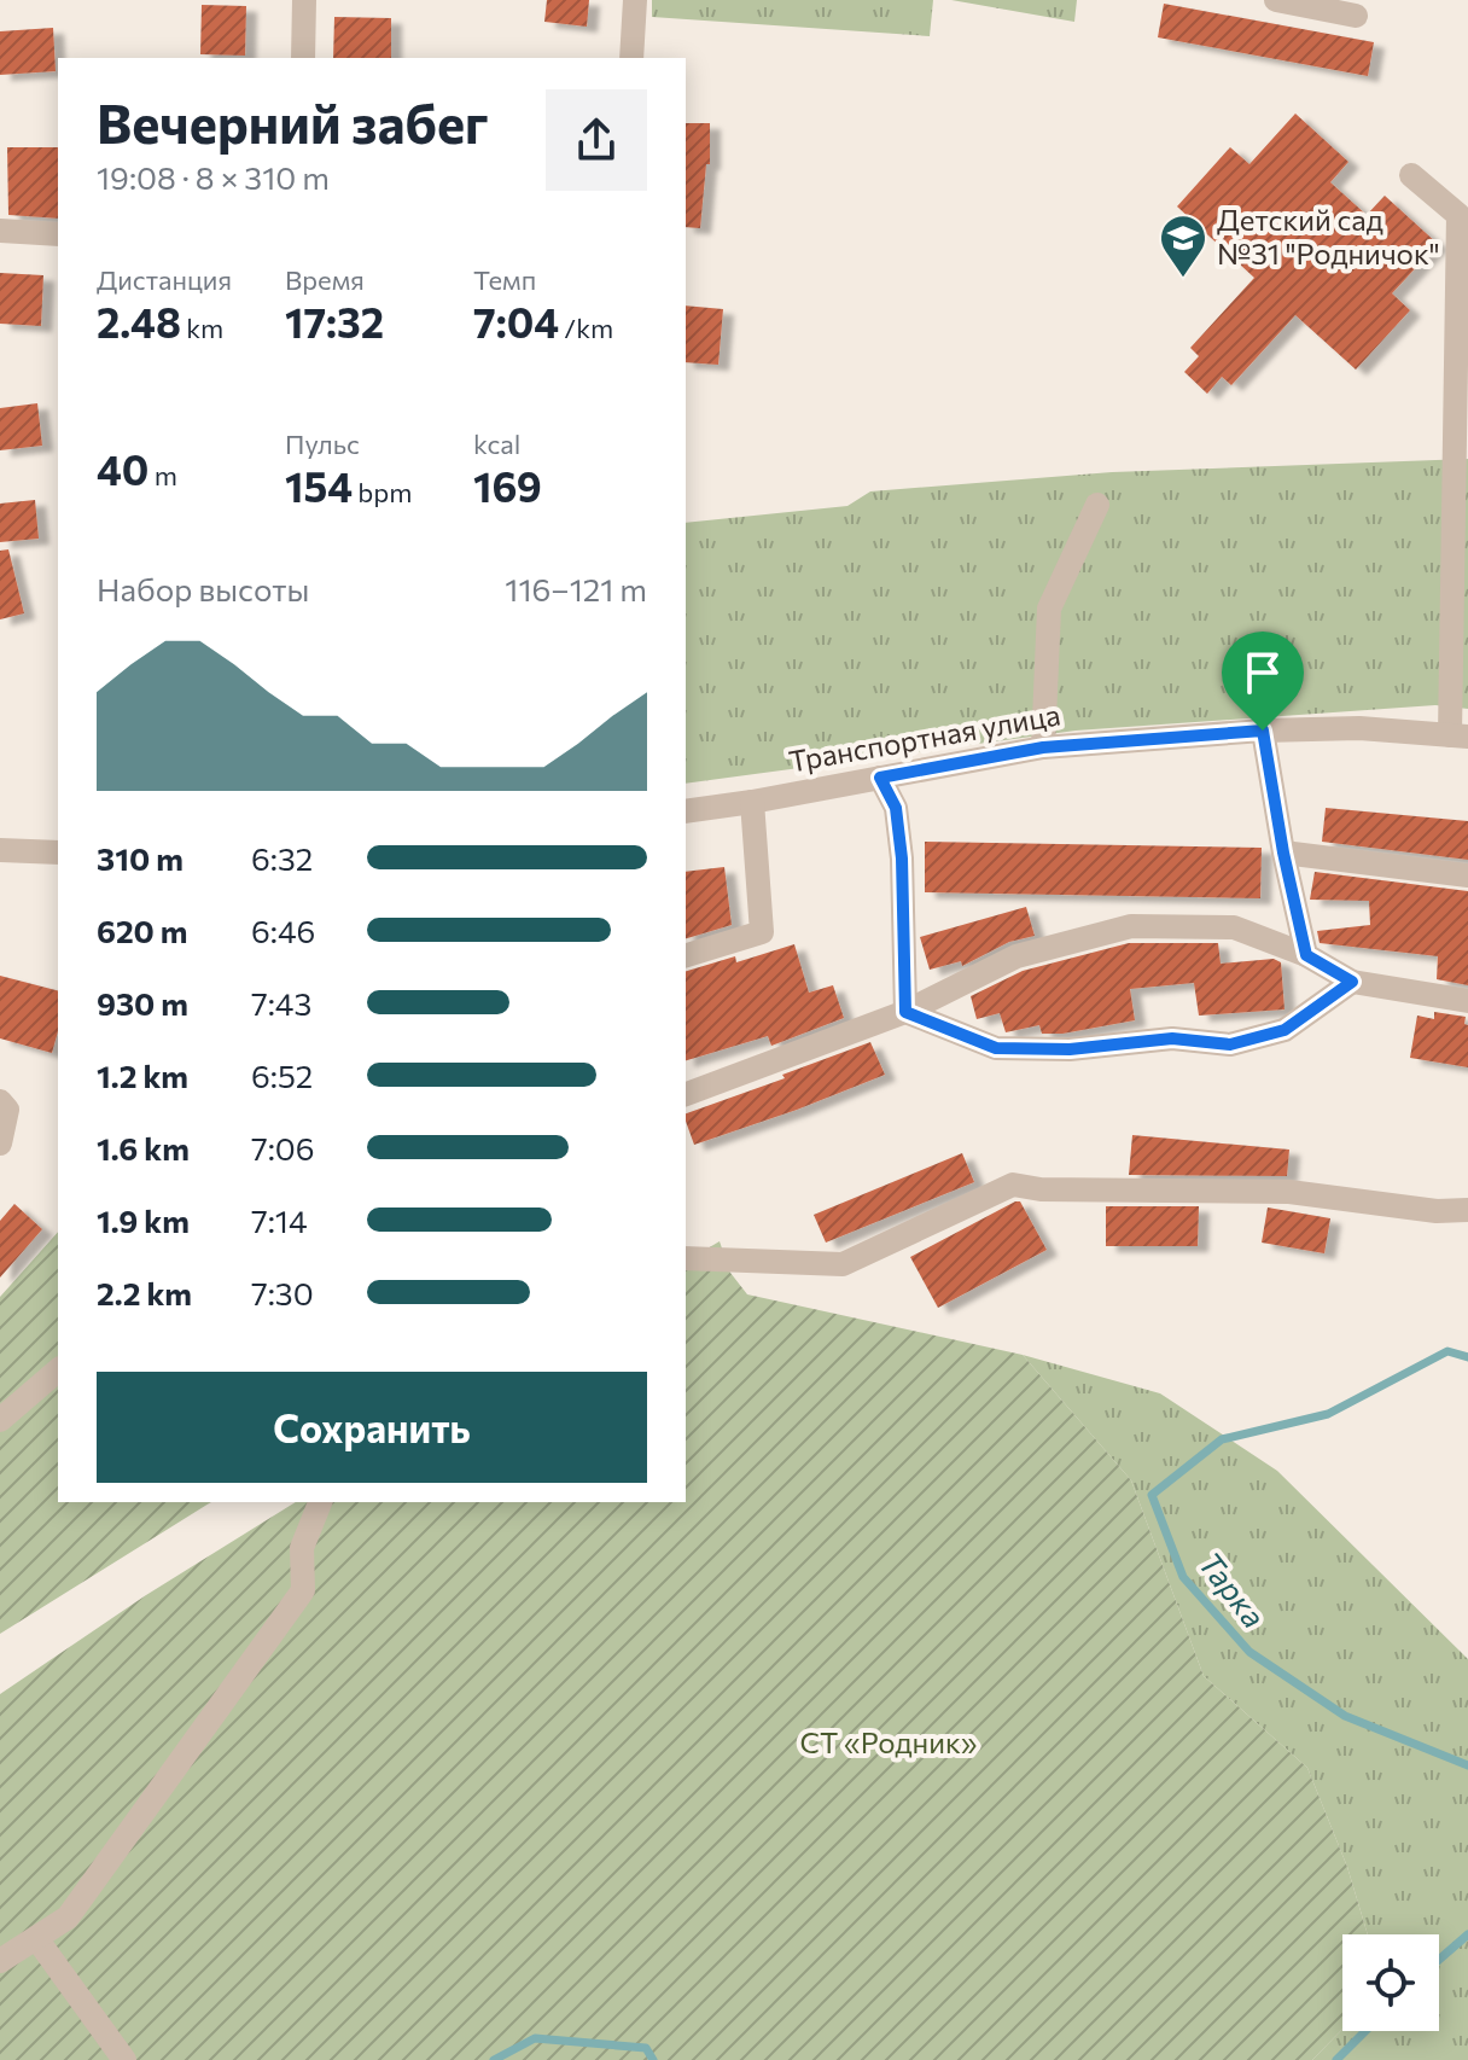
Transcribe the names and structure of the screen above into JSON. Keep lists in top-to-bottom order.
{
  "streets": {
    "street": ["Транспортная улица"]
  },
  "water": ["Тарка"],
  "parks": ["СТ «Родник»"],
  "places": {
    "school or university": ["Детский сад №31 \"Родничок\""]
  },
  "page": {
    "heading": ["Вечерний забег", "19:08 · 8 × 310 m"],
    "stats": [
      ["Дистанция", "2.48 km"],
      ["Время", "17:32"],
      ["Темп", "7:04 /km"],
      ["40 m"],
      ["Пульс", "154 bpm"],
      ["kcal", "169"]
    ],
    "chart": ["Набор высоты", "116–121 m"],
    "list": [
      {
        "name": "310 m",
        "note": "6:32"
      },
      {
        "name": "620 m",
        "note": "6:46"
      },
      {
        "name": "930 m",
        "note": "7:43"
      },
      {
        "name": "1.2 km",
        "note": "6:52"
      },
      {
        "name": "1.6 km",
        "note": "7:06"
      },
      {
        "name": "1.9 km",
        "note": "7:14"
      },
      {
        "name": "2.2 km",
        "note": "7:30"
      }
    ],
    "buttons": "Сохранить"
  }
}
